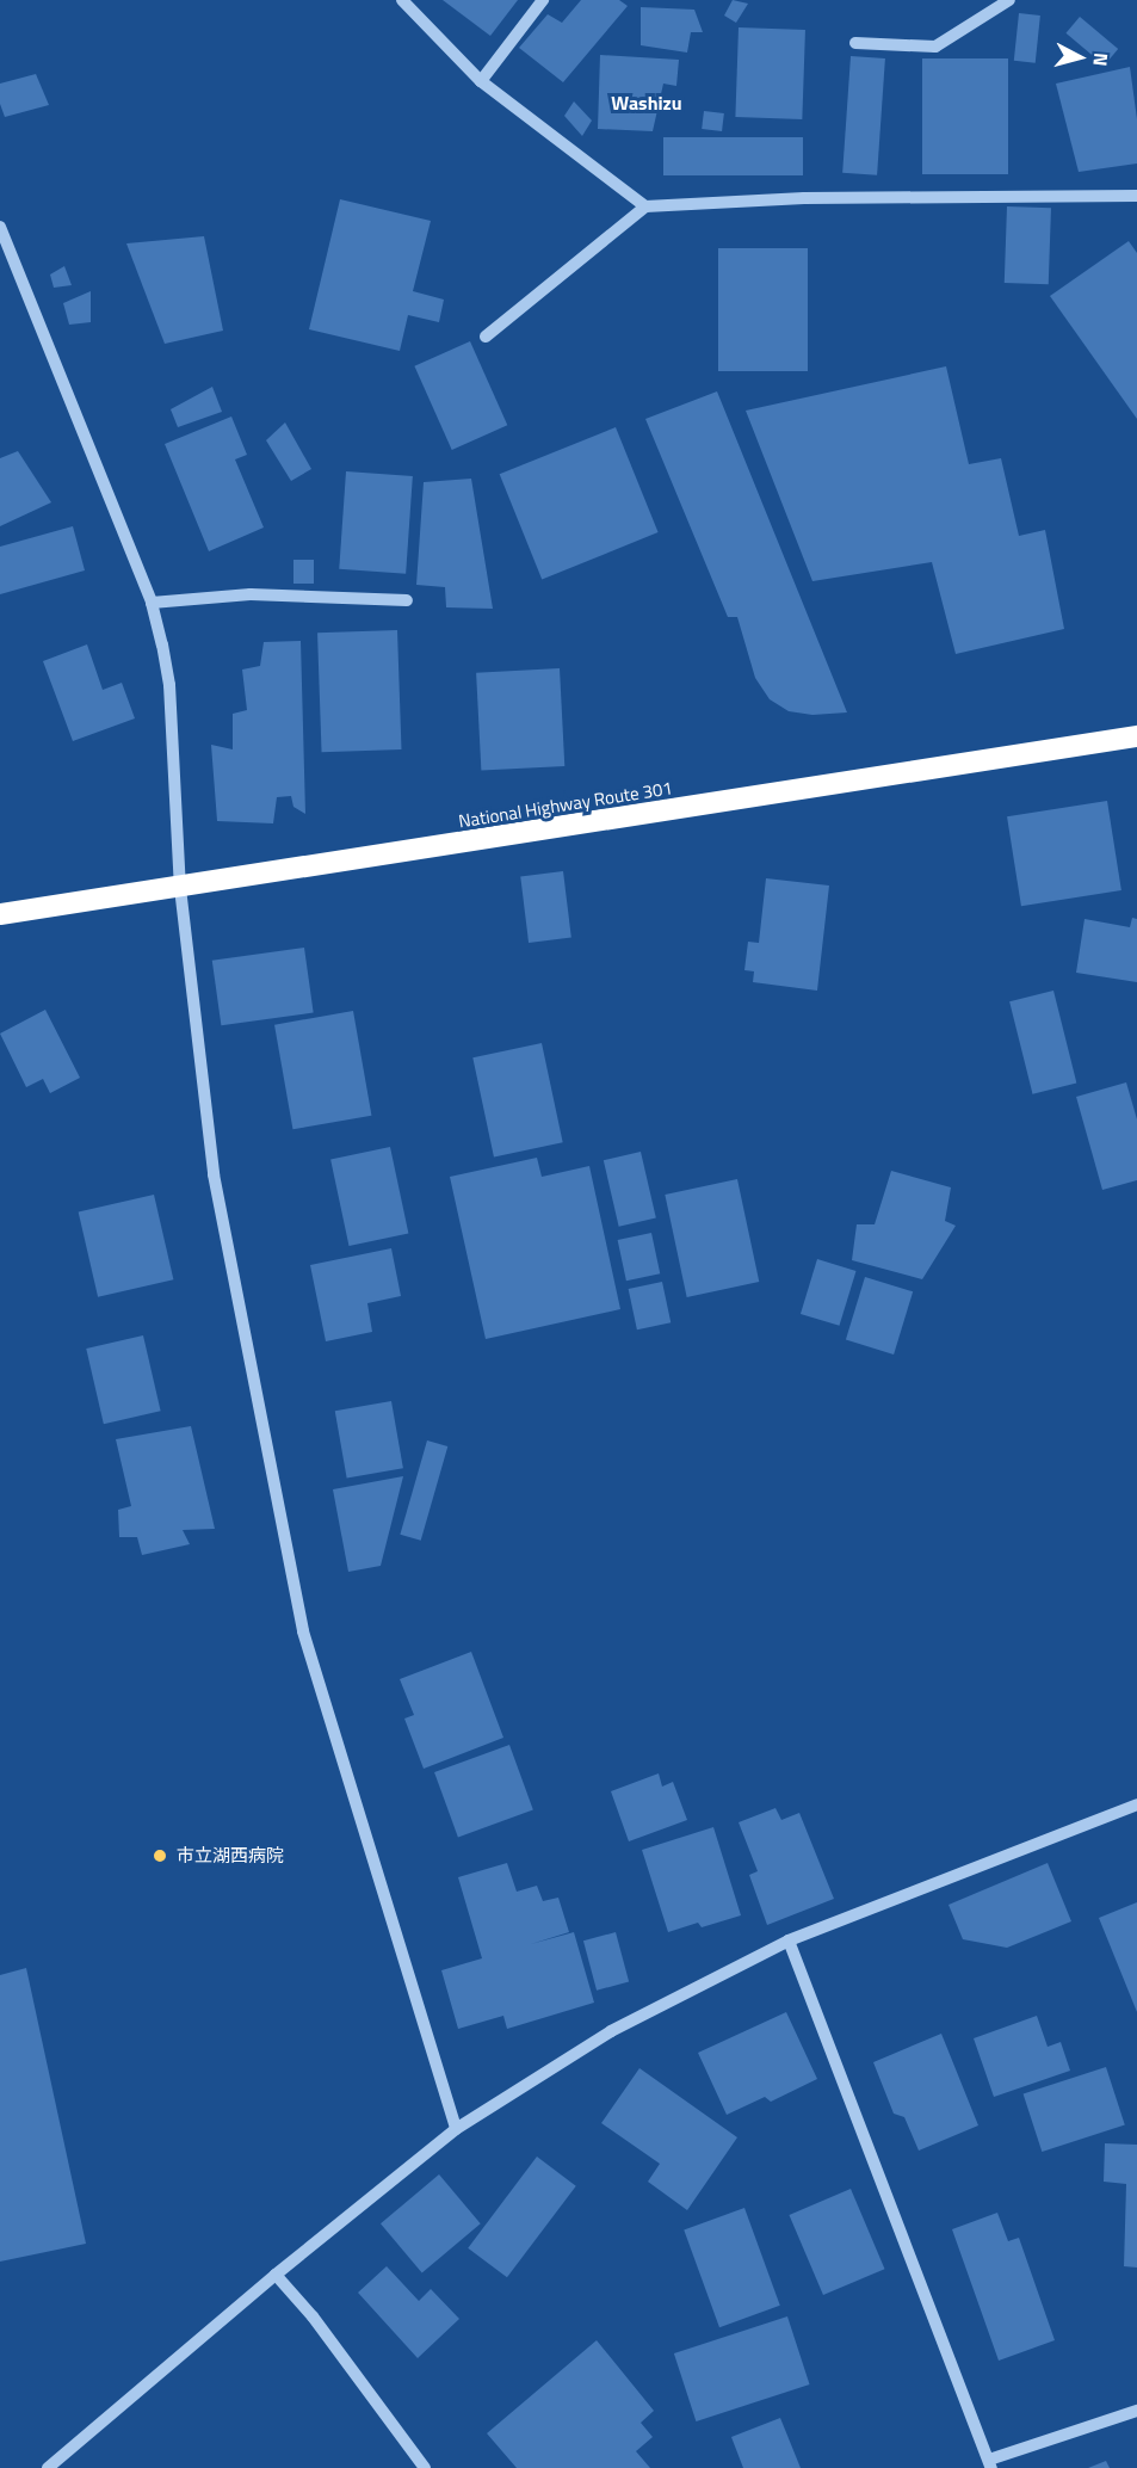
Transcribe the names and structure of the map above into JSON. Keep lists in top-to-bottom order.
{
  "streets": {
    "highway": ["National Highway Route 301"]
  },
  "districts": ["Washizu"],
  "places": ["市立湖西病院"],
  "north": "right"
}
